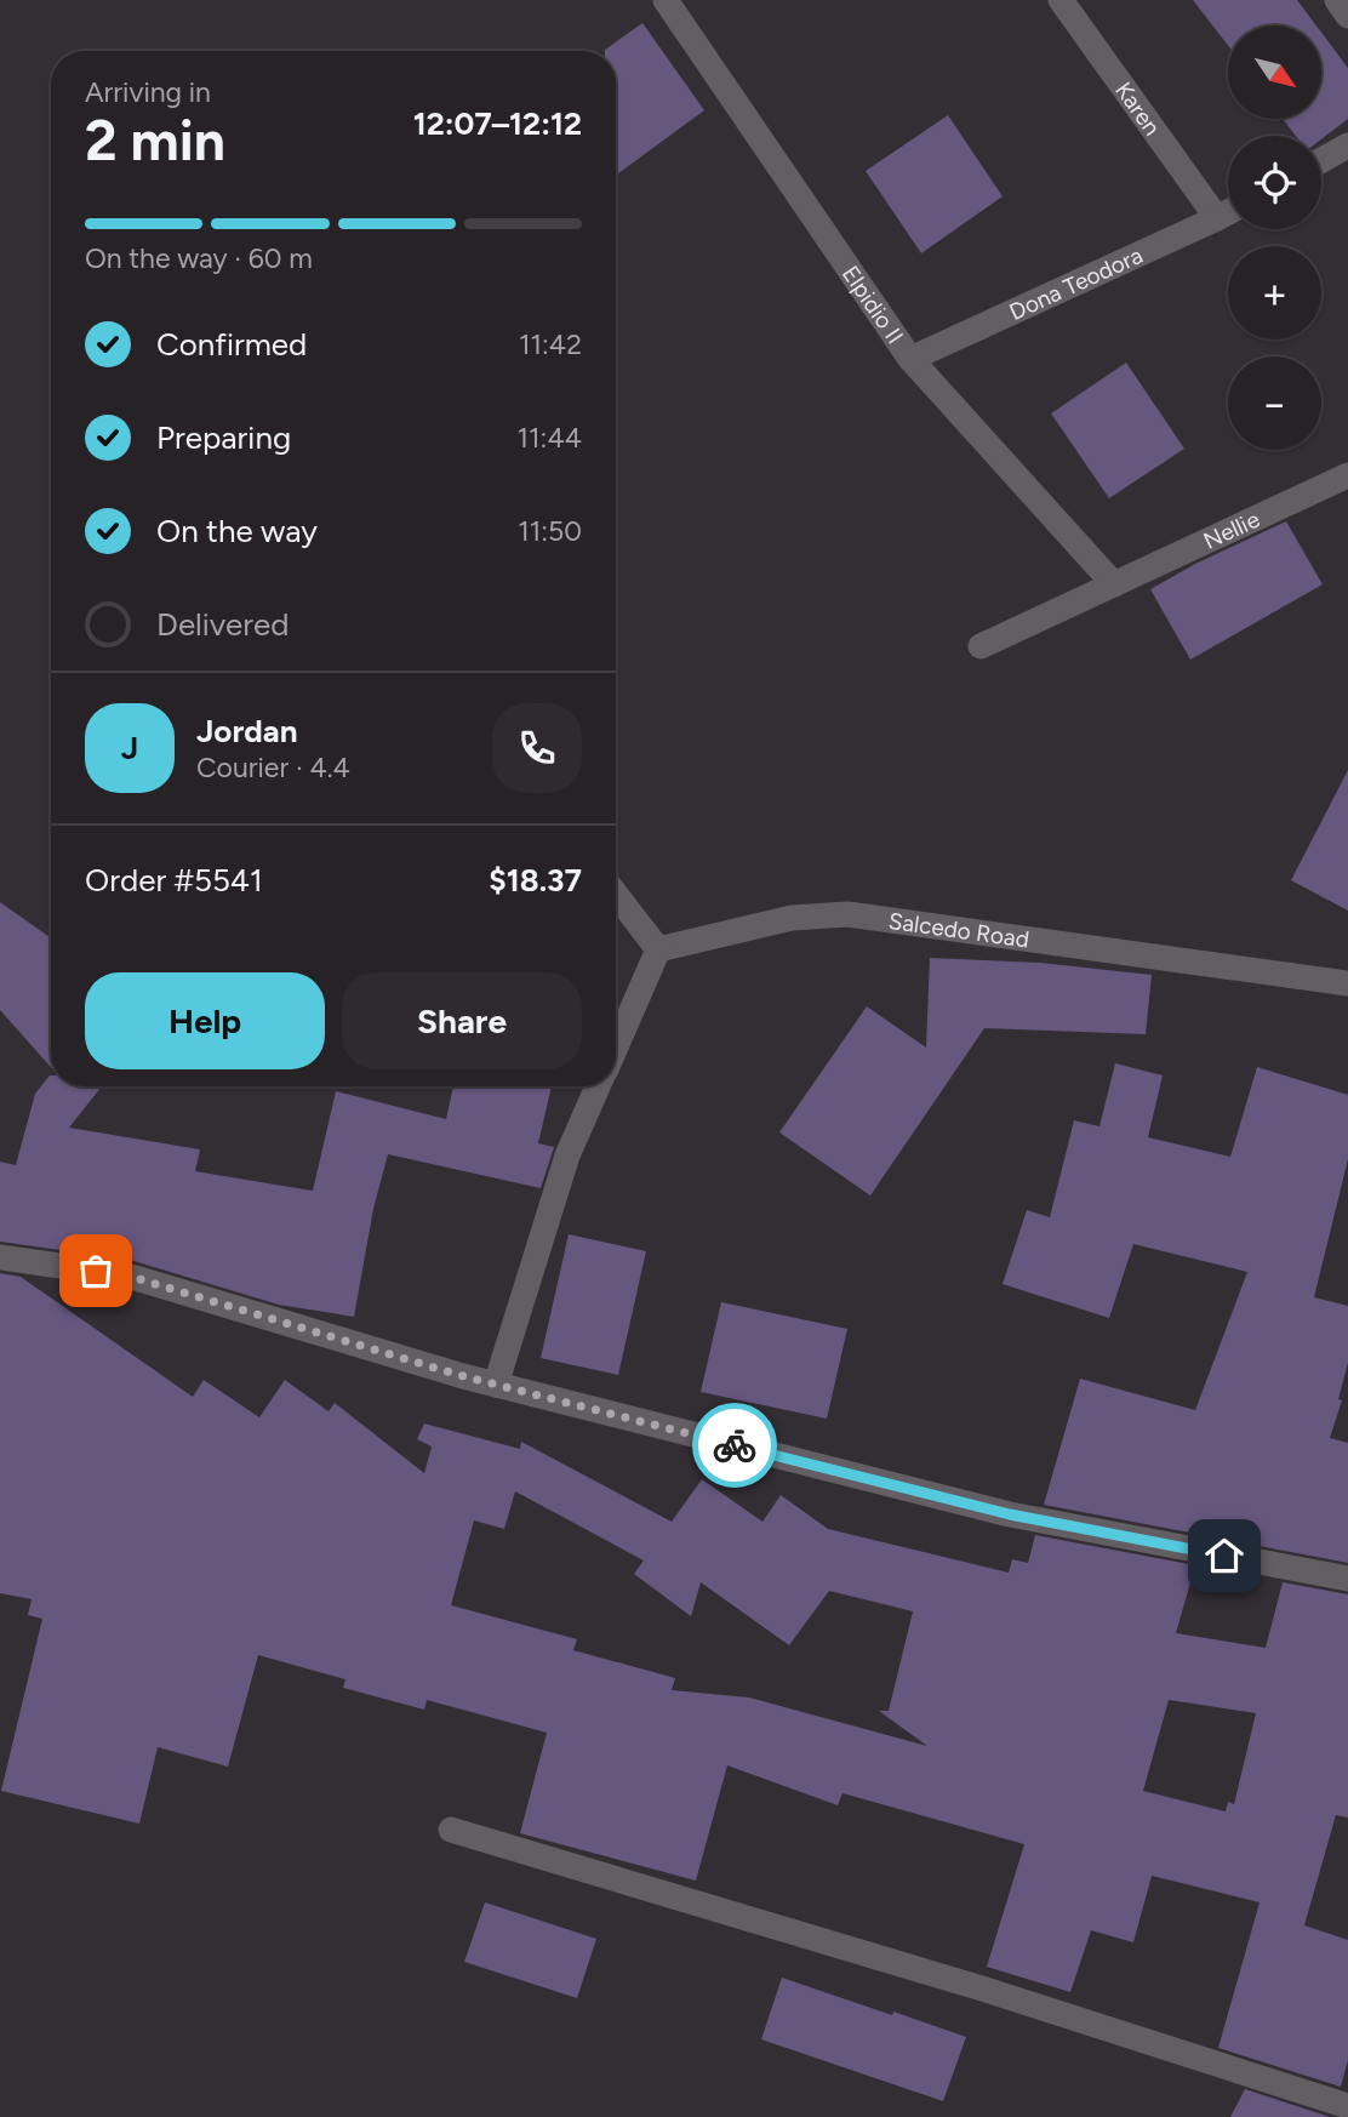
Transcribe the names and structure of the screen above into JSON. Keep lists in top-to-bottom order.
{
  "streets": {
    "street": [
      "Karen",
      "Dona Teodora",
      "Elpidio II",
      "Nellie",
      "Salcedo Road"
    ]
  },
  "crossings": [
    ["Karen", "Dona Teodora"],
    ["Dona Teodora", "Elpidio II"],
    ["Elpidio II", "Nellie"]
  ],
  "north": "bottom right",
  "page": {
    "map_buttons": ["+", "−"],
    "heading": ["2 min", "Arriving in", "12:07–12:12"],
    "panel": [
      "Jordan",
      "Courier · 4.4",
      "Order #5541",
      "$18.37"
    ],
    "bar": "On the way · 60 m",
    "list": [
      ["Confirmed", "11:42"],
      ["Preparing", "11:44"],
      ["On the way", "11:50"],
      "Delivered"
    ],
    "round": "J",
    "buttons": ["Help", "Share"]
  }
}
